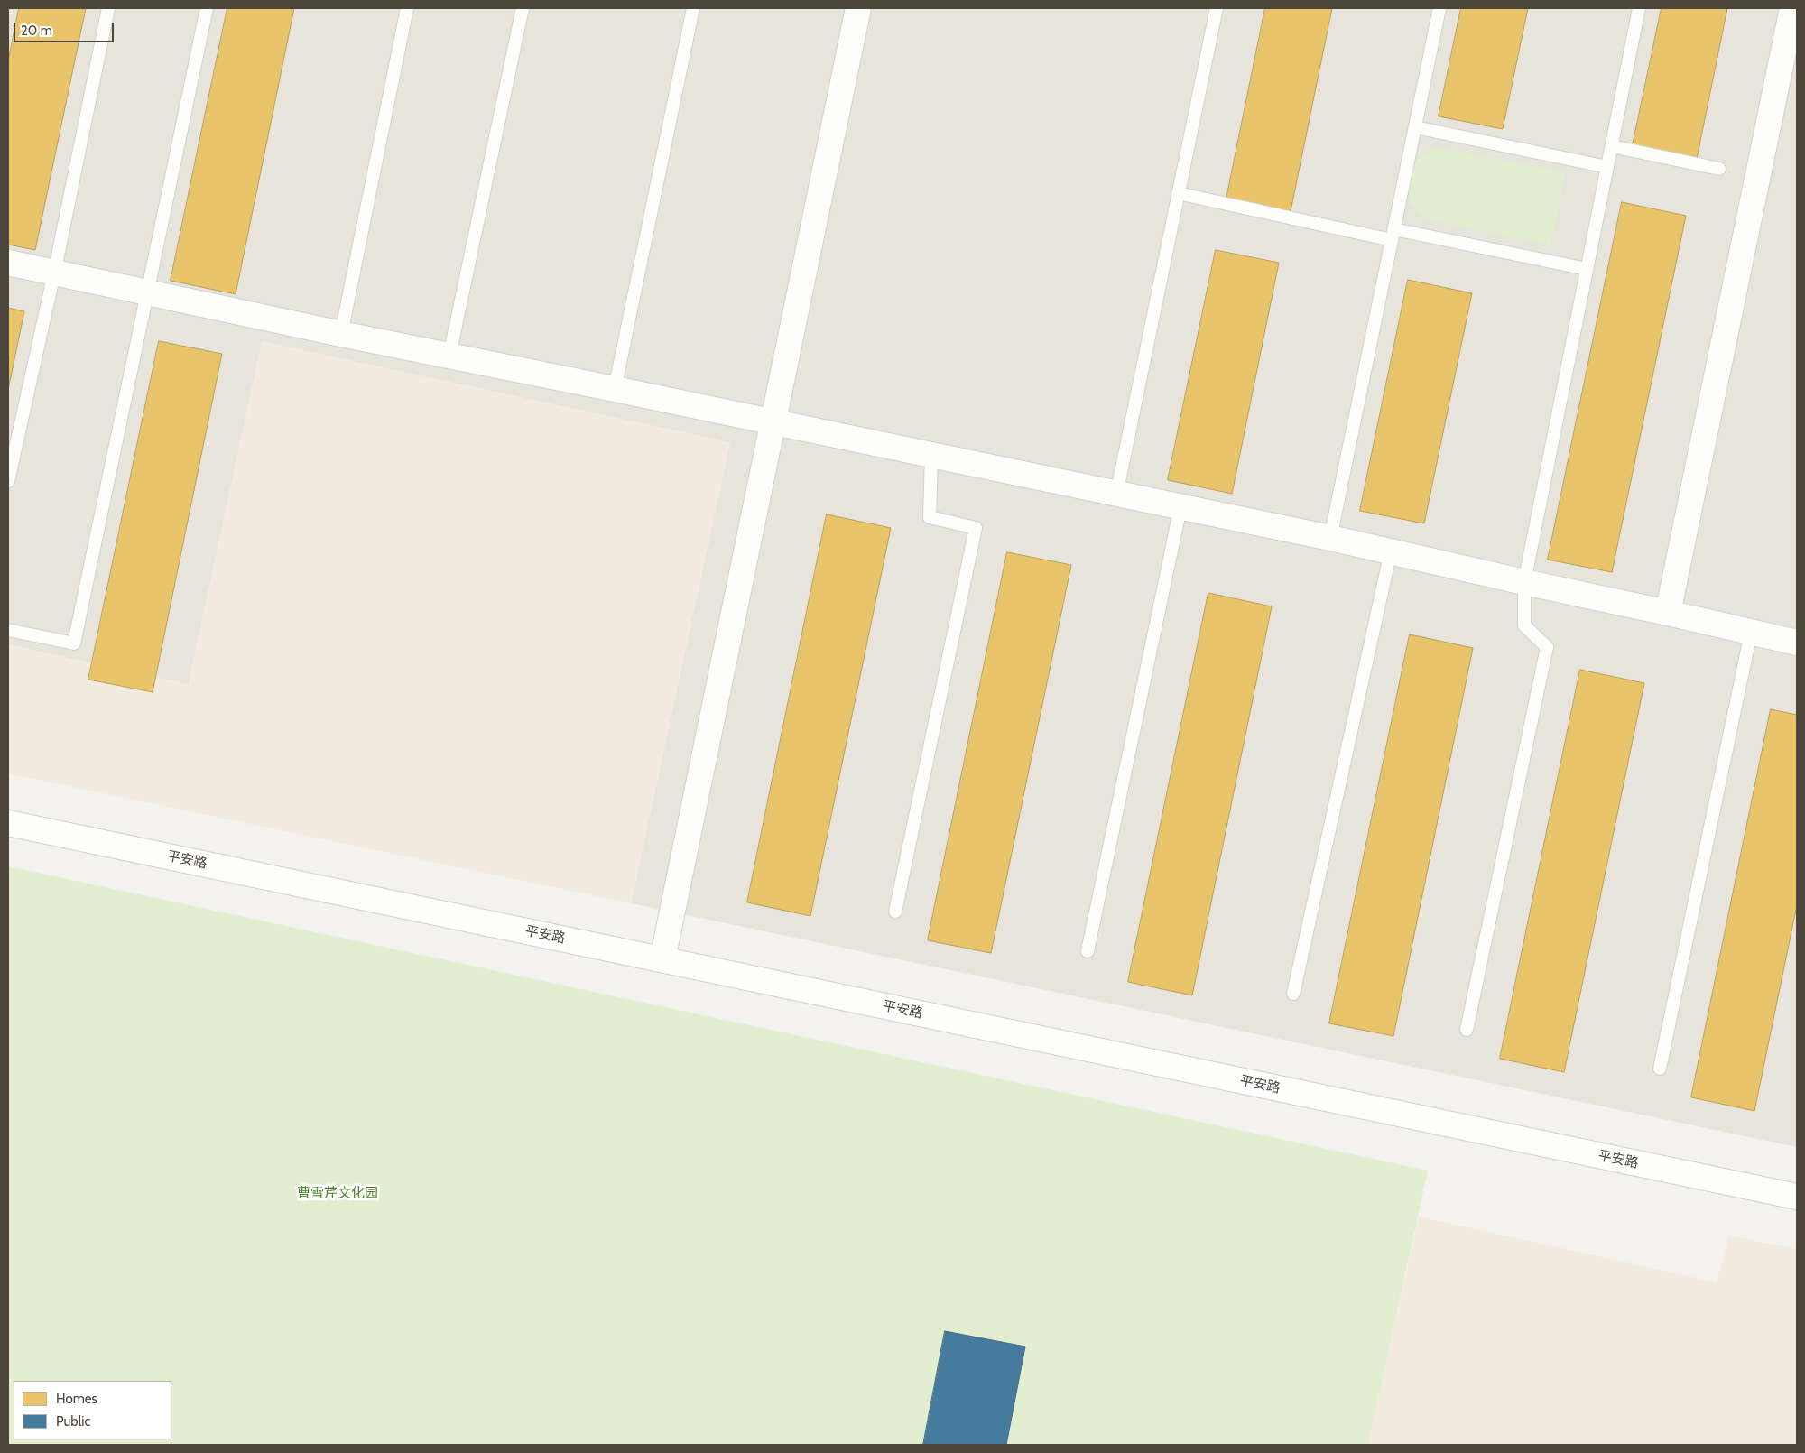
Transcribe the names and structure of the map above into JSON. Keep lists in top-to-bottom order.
{
  "streets": {
    "street": ["平安路"]
  },
  "parks": ["曹雪芹文化园"],
  "legend": ["Homes", "Public"],
  "scale_bar": "20 m"
}
